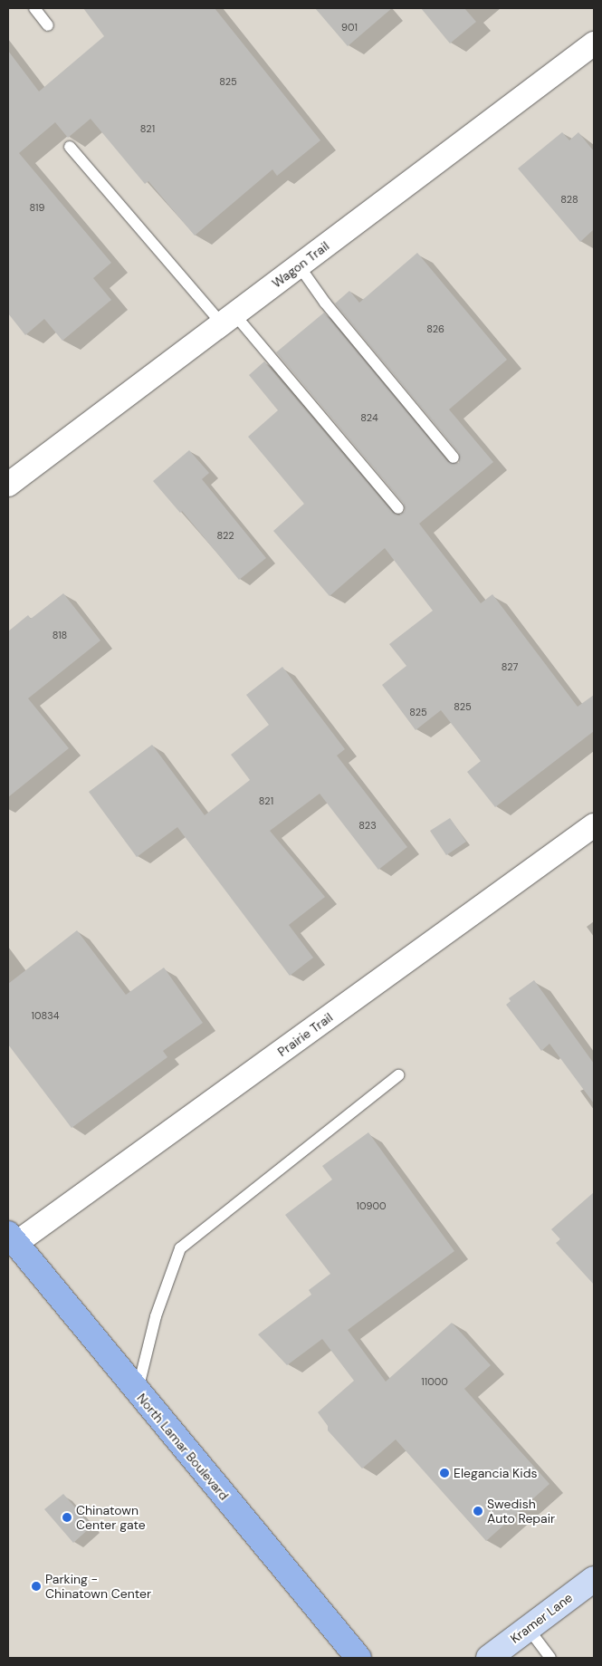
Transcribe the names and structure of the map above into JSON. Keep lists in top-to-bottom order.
{
  "streets": {
    "main road": ["North Lamar Boulevard"],
    "street": ["Wagon Trail", "Prairie Trail", "Kramer Lane"]
  },
  "crossings": [
    ["Prairie Trail", "North Lamar Boulevard"]
  ],
  "places": [
    "Elegancia Kids",
    "Swedish Auto Repair",
    "Chinatown Center gate",
    "Parking - Chinatown Center"
  ],
  "house_numbers": [
    "901",
    "825",
    "821",
    "828",
    "819",
    "826",
    "824",
    "822",
    "818",
    "827",
    "825",
    "825",
    "821",
    "823",
    "10834",
    "10900",
    "11000"
  ]
}
